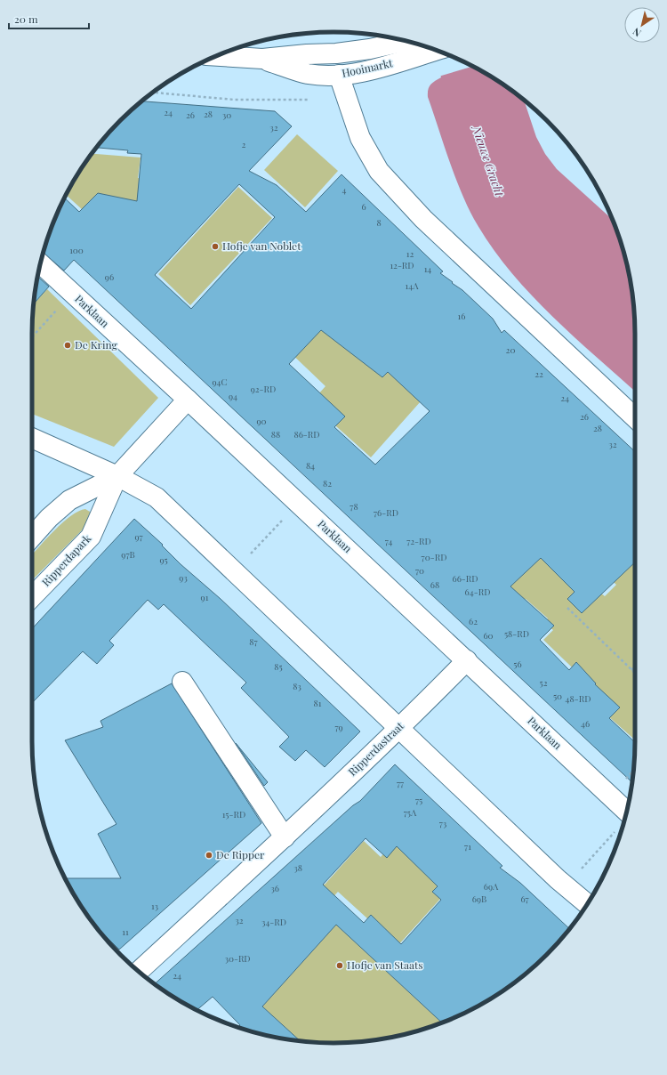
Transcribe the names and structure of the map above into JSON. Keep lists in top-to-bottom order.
{
  "streets": {
    "street": [
      "Hooimarkt",
      "Parklaan",
      "Ripperdapark",
      "Ripperdastraat"
    ]
  },
  "crossings": [
    ["Parklaan", "Ripperdapark"],
    ["Parklaan", "Ripperdastraat"]
  ],
  "water": ["Nieuwe Gracht"],
  "places": [
    "Hofje van Noblet",
    "De Kring",
    "De Ripper",
    "Hofje van Staats"
  ],
  "house_numbers": [
    "24",
    "28",
    "26",
    "30",
    "32",
    "2",
    "4",
    "6",
    "8",
    "100",
    "12",
    "12-RD",
    "14",
    "96",
    "14A",
    "16",
    "20",
    "22",
    "94C",
    "92-RD",
    "94",
    "24",
    "26",
    "90",
    "28",
    "88",
    "86-RD",
    "32",
    "84",
    "82",
    "78",
    "76-RD",
    "97",
    "74",
    "72-RD",
    "97B",
    "70-RD",
    "95",
    "70",
    "93",
    "66-RD",
    "68",
    "64-RD",
    "91",
    "62",
    "58-RD",
    "60",
    "87",
    "56",
    "85",
    "52",
    "83",
    "50",
    "48-RD",
    "81",
    "46",
    "79",
    "77",
    "75",
    "75A",
    "15-RD",
    "73",
    "71",
    "38",
    "69A",
    "36",
    "69B",
    "67",
    "13",
    "32",
    "34-RD",
    "11",
    "30-RD",
    "24"
  ],
  "scale_bar": "20 m",
  "north": "bottom left"
}
